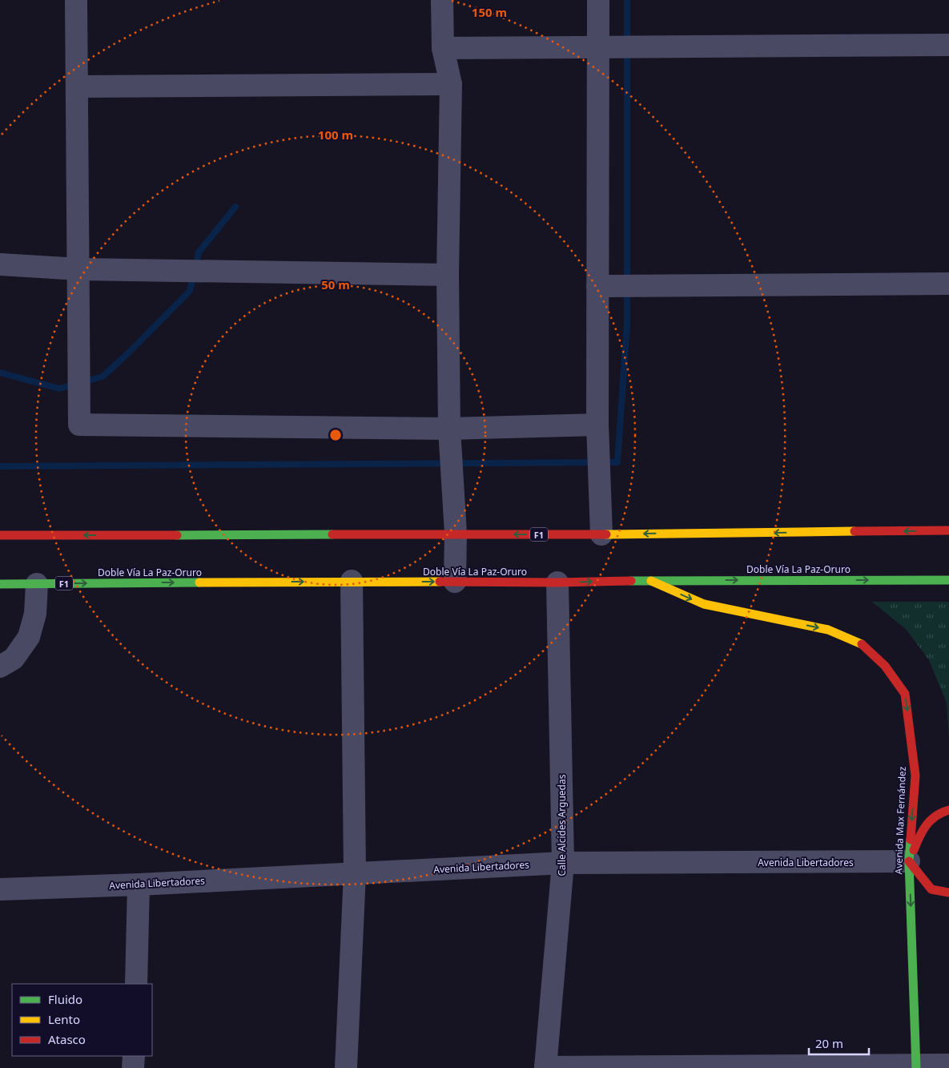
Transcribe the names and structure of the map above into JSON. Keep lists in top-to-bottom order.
{
  "streets": {
    "main road": ["F1", "Doble Vía La Paz-Oruro", "Avenida Max Fernández"],
    "street": ["Calle Alcides Arguedas", "Avenida Libertadores"]
  },
  "crossings": [
    ["Doble Vía La Paz-Oruro", "Avenida Max Fernández"],
    ["Doble Vía La Paz-Oruro", "Calle Alcides Arguedas"],
    ["Avenida Max Fernández", "Avenida Libertadores"],
    ["Calle Alcides Arguedas", "Avenida Libertadores"]
  ],
  "one_way": ["Avenida Max Fernández"],
  "legend": ["Fluido", "Lento", "Atasco"],
  "scale_bar": "20 m",
  "rings": ["150 m", "100 m", "50 m"]
}
